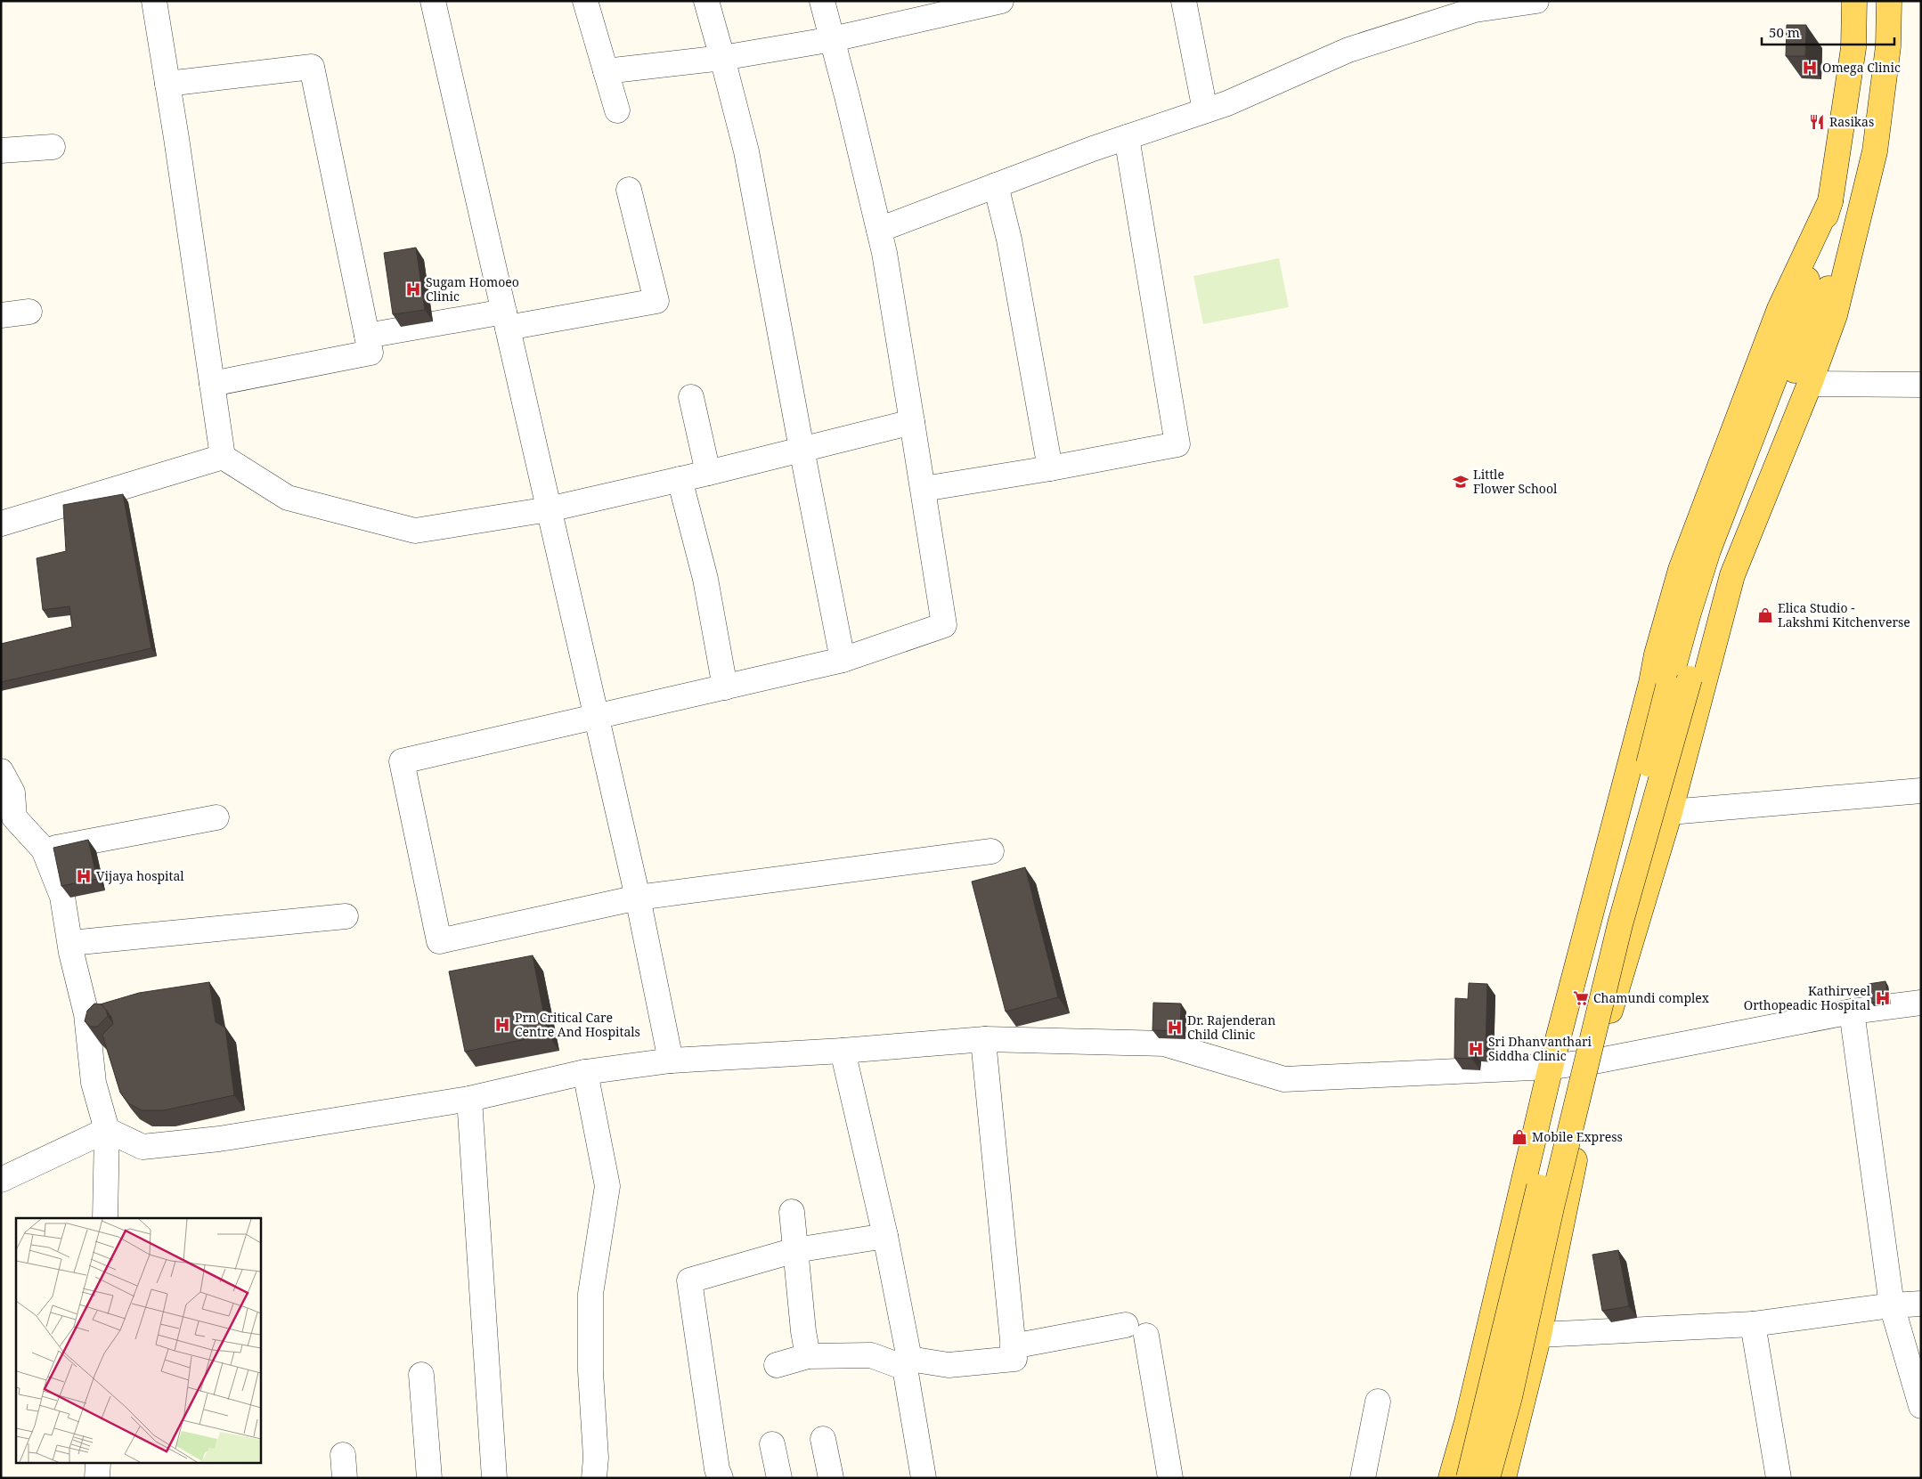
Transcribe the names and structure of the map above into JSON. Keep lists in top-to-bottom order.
{
  "places": {
    "hospital": [
      "Omega Clinic",
      "Sugam Homoeo Clinic",
      "Vijaya hospital",
      "Kathirveel Orthopeadic Hospital",
      "Prn Critical Care Centre And Hospitals",
      "Dr. Rajenderan Child Clinic",
      "Sri Dhanvanthari Siddha Clinic"
    ],
    "restaurant": ["Rasikas"],
    "school or university": ["Little Flower School"],
    "shop": ["Elica Studio - Lakshmi Kitchenverse", "Mobile Express"],
    "supermarket": ["Chamundi complex"]
  },
  "scale_bar": "50 m"
}
